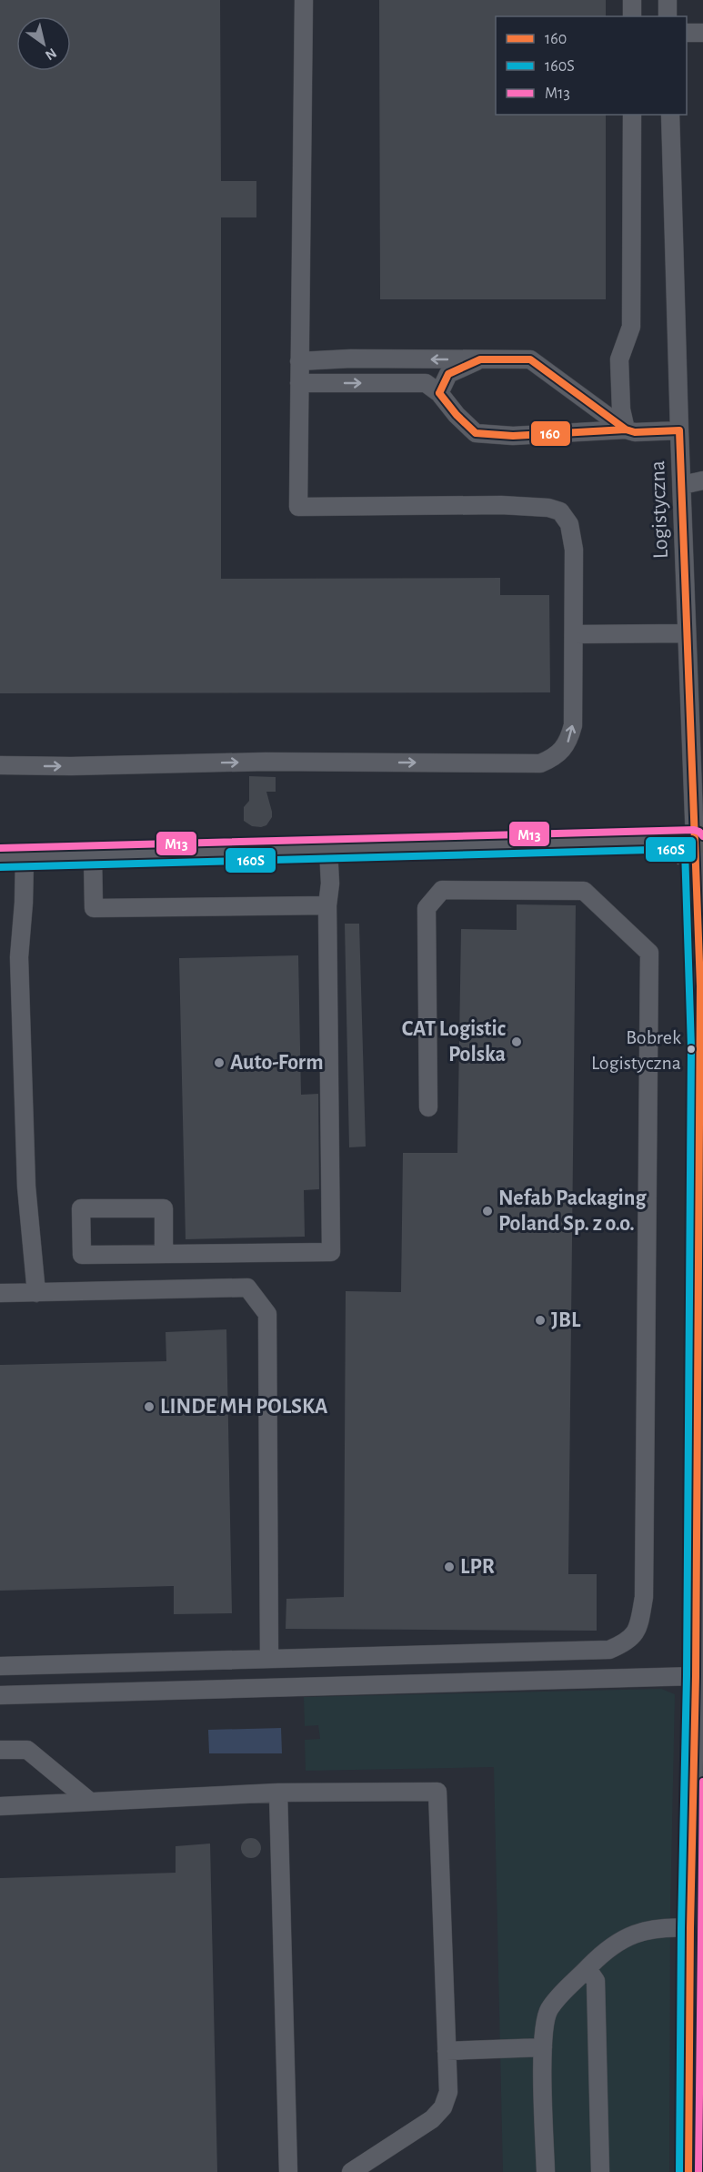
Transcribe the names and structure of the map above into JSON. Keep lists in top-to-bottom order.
{
  "streets": {
    "street": ["Logistyczna"]
  },
  "places": [
    "CAT Logistic Polska",
    "Bobrek Logistyczna",
    "Auto-Form",
    "Nefab Packaging Poland Sp. z o.o.",
    "JBL",
    "LINDE MH POLSKA",
    "LPR"
  ],
  "lines": ["transit line 160", "transit line M13", "transit line 160S"],
  "legend": ["160", "160S", "M13"],
  "north": "bottom right"
}
